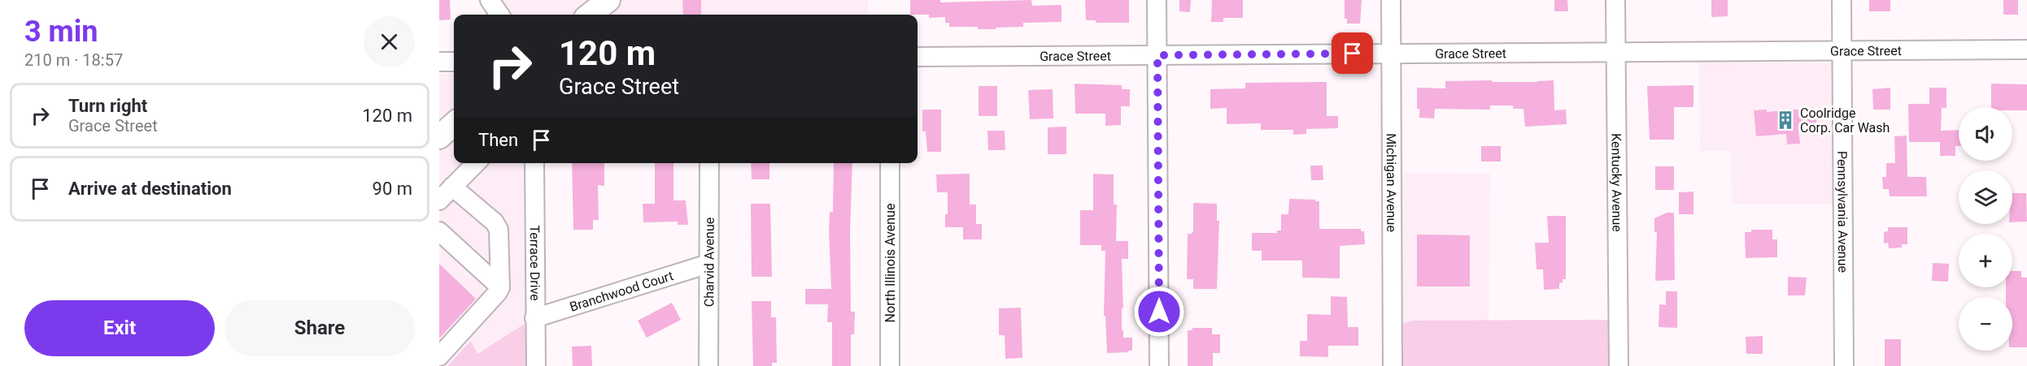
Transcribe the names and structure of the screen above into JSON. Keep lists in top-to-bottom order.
{
  "streets": {
    "street": [
      "Grace Street",
      "Michigan Avenue",
      "Kentucky Avenue",
      "Pennsylvania Avenue",
      "Terrace Drive",
      "Charvid Avenue",
      "North Illinois Avenue",
      "Branchwood Court"
    ]
  },
  "crossings": [
    ["Grace Street", "Michigan Avenue"],
    ["Grace Street", "Kentucky Avenue"],
    ["Grace Street", "Pennsylvania Avenue"],
    ["Terrace Drive", "Branchwood Court"],
    ["Charvid Avenue", "Branchwood Court"]
  ],
  "places": {
    "building": ["Coolridge Corp. Car Wash"]
  },
  "page": {
    "heading": ["3 min", "210 m · 18:57"],
    "turn": ["120 m", "Grace Street"],
    "list": [
      {
        "name": "Turn right",
        "note": "Grace Street",
        "value": "120 m"
      },
      {
        "name": "Arrive at destination",
        "value": "90 m"
      }
    ],
    "map_buttons": ["+", "−"],
    "then": "Then",
    "buttons": ["Exit", "Share"]
  }
}
